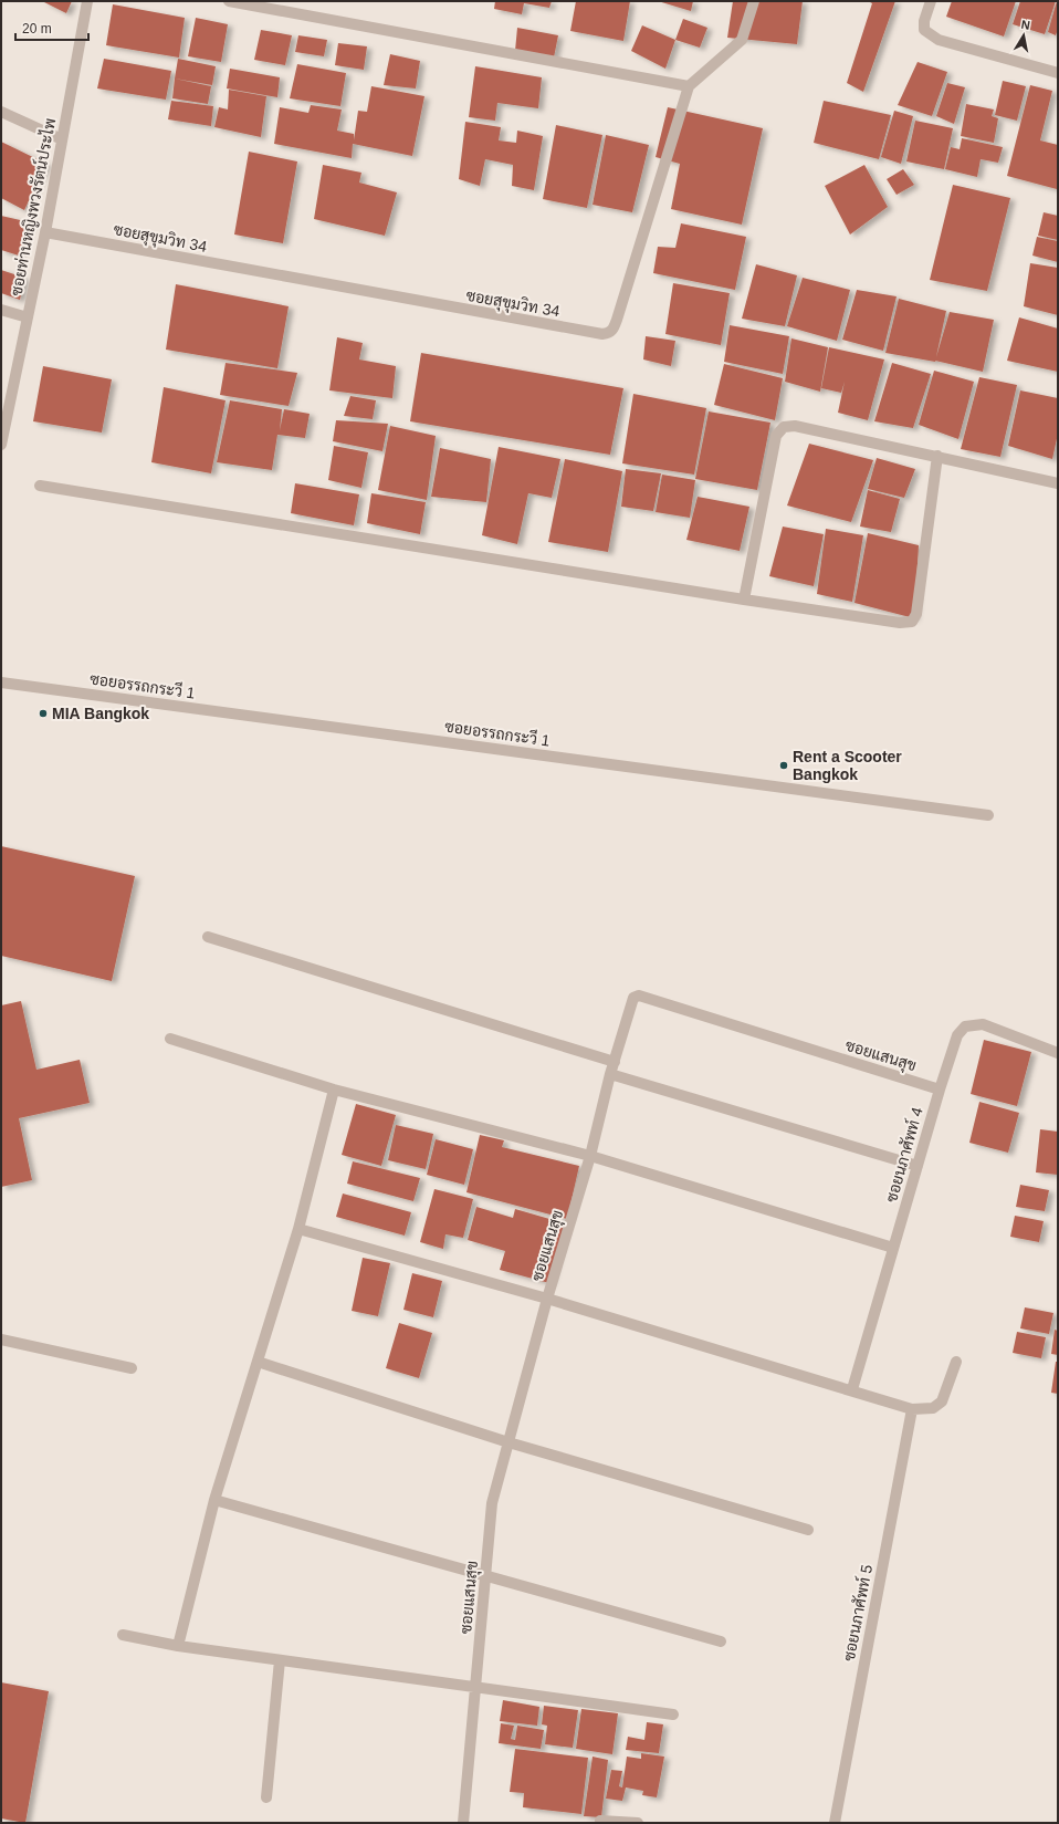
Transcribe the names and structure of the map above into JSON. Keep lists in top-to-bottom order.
{
  "streets": {
    "street": [
      "ซอยท่านหญิงพวงรัตน์ประไพ",
      "ซอยสุขุมวิท 34",
      "ซอยอรรถกระวี 1",
      "ซอยแสนสุข",
      "ซอยนภาศัพท์ 4",
      "ซอยนภาศัพท์ 5"
    ]
  },
  "crossings": [
    ["ซอยท่านหญิงพวงรัตน์ประไพ", "ซอยสุขุมวิท 34"],
    ["ซอยแสนสุข", "ซอยนภาศัพท์ 4"]
  ],
  "places": ["MIA Bangkok", "Rent a Scooter Bangkok"],
  "scale_bar": "20 m",
  "north": "top"
}
